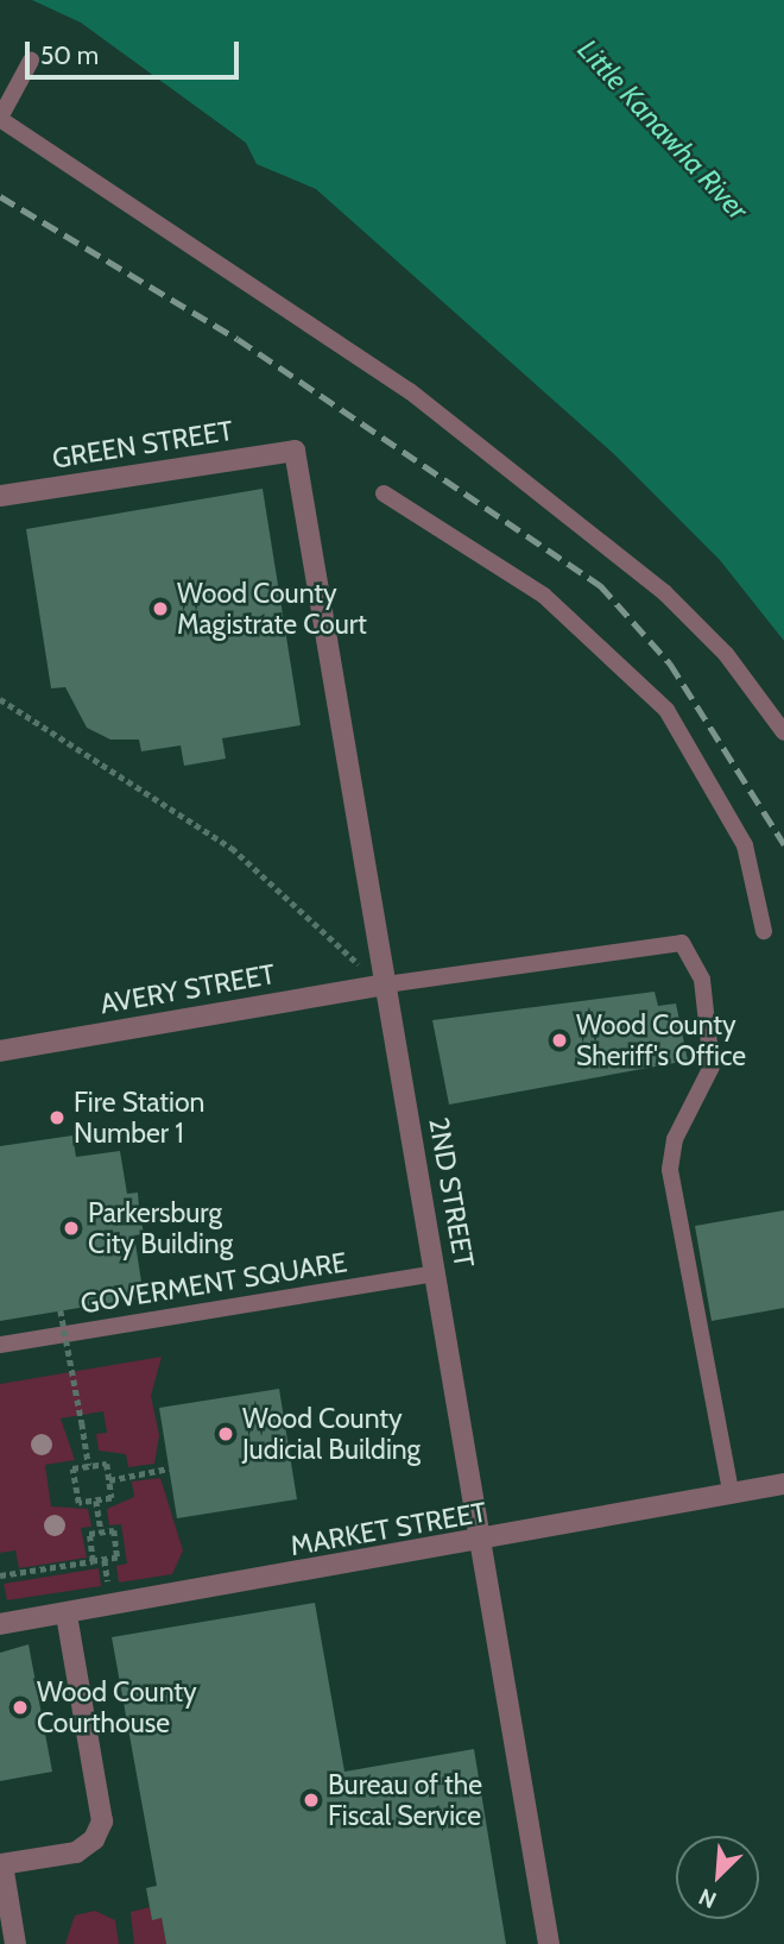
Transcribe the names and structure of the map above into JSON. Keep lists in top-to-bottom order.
{
  "streets": {
    "street": [
      "GREEN STREET",
      "AVERY STREET",
      "2ND STREET",
      "MARKET STREET"
    ],
    "lane": ["GOVERMENT SQUARE"]
  },
  "crossings": [
    ["GREEN STREET", "2ND STREET"],
    ["AVERY STREET", "2ND STREET"],
    ["2ND STREET", "GOVERMENT SQUARE"],
    ["2ND STREET", "MARKET STREET"]
  ],
  "water": ["Little Kanawha River"],
  "places": [
    "Wood County Magistrate Court",
    "Wood County Sheriff's Office",
    "Fire Station Number 1",
    "Parkersburg City Building",
    "Wood County Judicial Building",
    "Wood County Courthouse",
    "Bureau of the Fiscal Service"
  ],
  "scale_bar": "50 m",
  "north": "bottom left"
}
